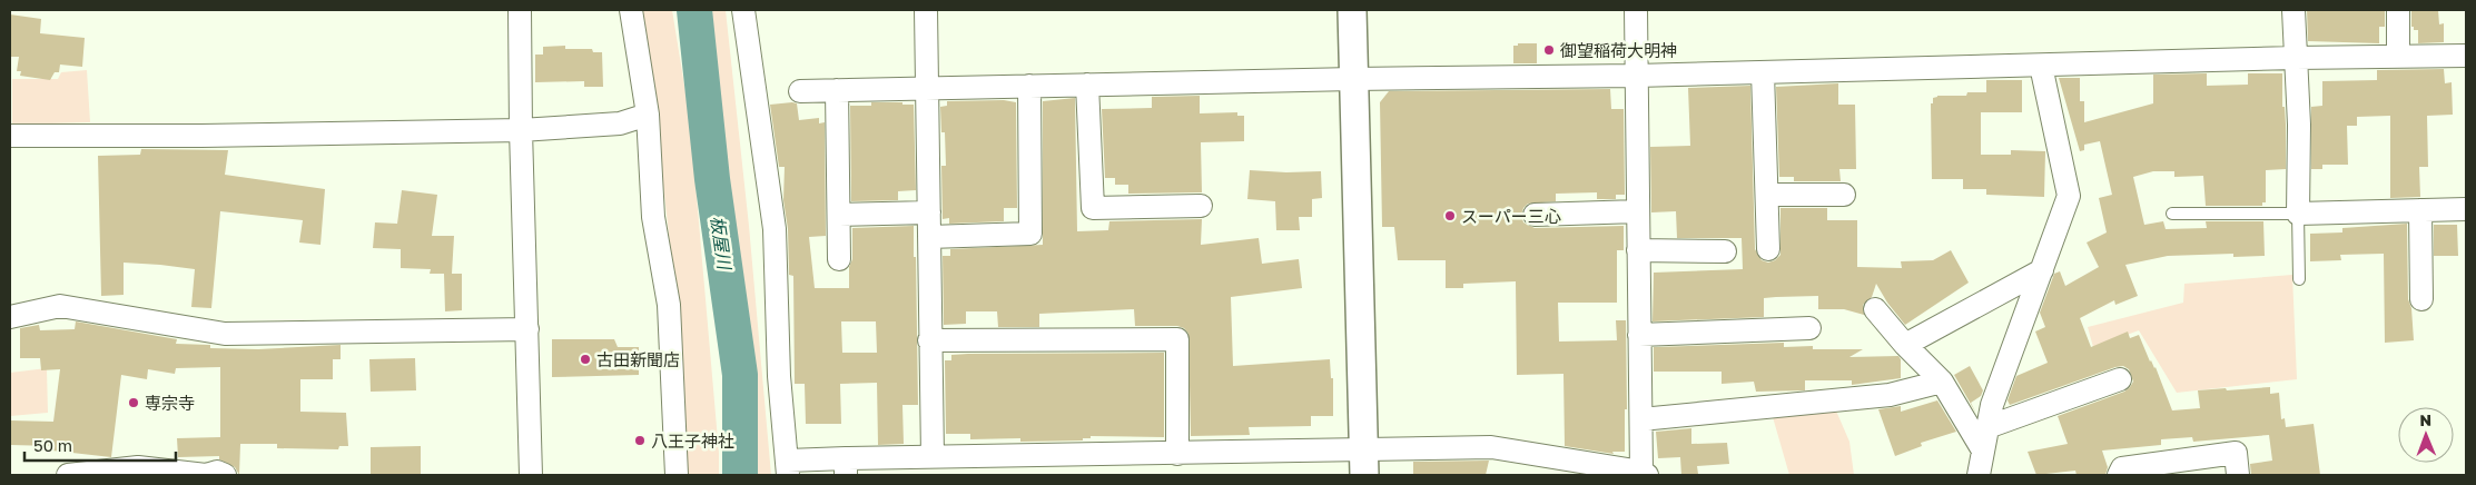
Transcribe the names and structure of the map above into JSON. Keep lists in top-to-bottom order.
{
  "water": ["板屋川"],
  "places": [
    "御望稲荷大明神",
    "スーパー三心",
    "古田新聞店",
    "専宗寺",
    "八王子神社"
  ],
  "scale_bar": "50 m",
  "north": "top"
}
